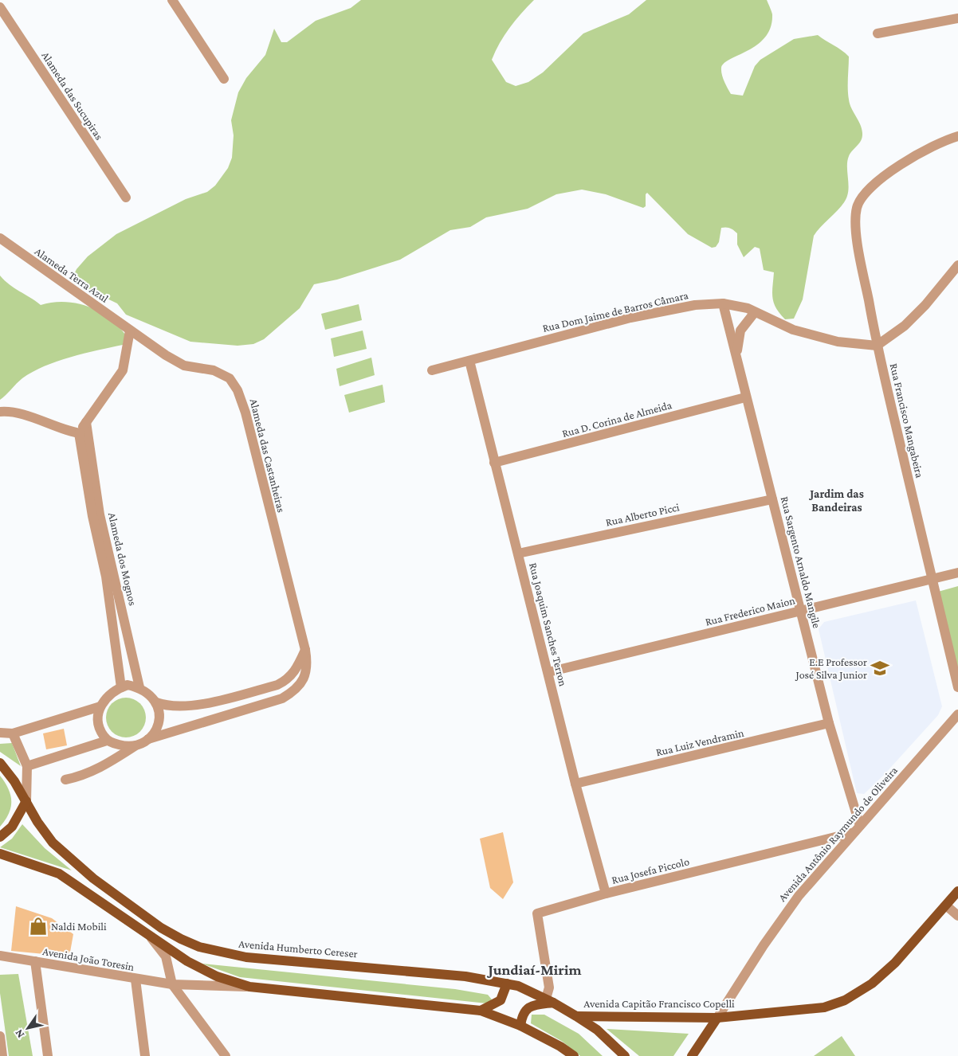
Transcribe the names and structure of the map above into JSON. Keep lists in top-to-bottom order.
{
  "streets": {
    "main road": ["Avenida Antônio Raymundo de Oliveira", "Avenida Humberto Cereser", "Avenida Capitão Francisco Copelli"],
    "street": [
      "Alameda das Sucupiras",
      "Alameda Terra Azul",
      "Rua Dom Jaime de Barros Câmara",
      "Rua D. Corina de Almeida",
      "Rua Francisco Mangabeira",
      "Alameda das Castanheiras",
      "Rua Alberto Picci",
      "Alameda dos Mognos",
      "Rua Sargento Arnaldo Mangile",
      "Rua Frederico Maion",
      "Rua Joaquim Sanches Terron",
      "Rua Luiz Vendramin",
      "Rua Josefa Piccolo",
      "Avenida João Toresin"
    ]
  },
  "crossings": [
    ["Alameda Terra Azul", "Alameda das Castanheiras"],
    ["Rua Dom Jaime de Barros Câmara", "Rua Francisco Mangabeira"],
    ["Rua Dom Jaime de Barros Câmara", "Rua Sargento Arnaldo Mangile"],
    ["Rua Dom Jaime de Barros Câmara", "Rua Joaquim Sanches Terron"],
    ["Rua D. Corina de Almeida", "Rua Sargento Arnaldo Mangile"],
    ["Rua D. Corina de Almeida", "Rua Joaquim Sanches Terron"],
    ["Rua Francisco Mangabeira", "Rua Frederico Maion"],
    ["Alameda das Castanheiras", "Alameda dos Mognos"],
    ["Rua Alberto Picci", "Rua Sargento Arnaldo Mangile"],
    ["Rua Alberto Picci", "Rua Joaquim Sanches Terron"],
    ["Rua Sargento Arnaldo Mangile", "Rua Frederico Maion"],
    ["Rua Sargento Arnaldo Mangile", "Rua Luiz Vendramin"],
    ["Rua Sargento Arnaldo Mangile", "Avenida Antônio Raymundo de Oliveira"],
    ["Rua Sargento Arnaldo Mangile", "Rua Josefa Piccolo"],
    ["Rua Frederico Maion", "Rua Joaquim Sanches Terron"],
    ["Rua Joaquim Sanches Terron", "Rua Luiz Vendramin"],
    ["Rua Joaquim Sanches Terron", "Rua Josefa Piccolo"],
    ["Avenida Antônio Raymundo de Oliveira", "Rua Josefa Piccolo"],
    ["Avenida Antônio Raymundo de Oliveira", "Avenida Capitão Francisco Copelli"],
    ["Rua Josefa Piccolo", "Avenida Humberto Cereser"],
    ["Avenida Humberto Cereser", "Avenida Capitão Francisco Copelli"]
  ],
  "districts": ["Jardim das Bandeiras", "Jundiaí-Mirim"],
  "places": {
    "school or university": ["E.E Professor José Silva Junior"],
    "shop": ["Naldi Mobili"]
  },
  "north": "bottom left"
}
